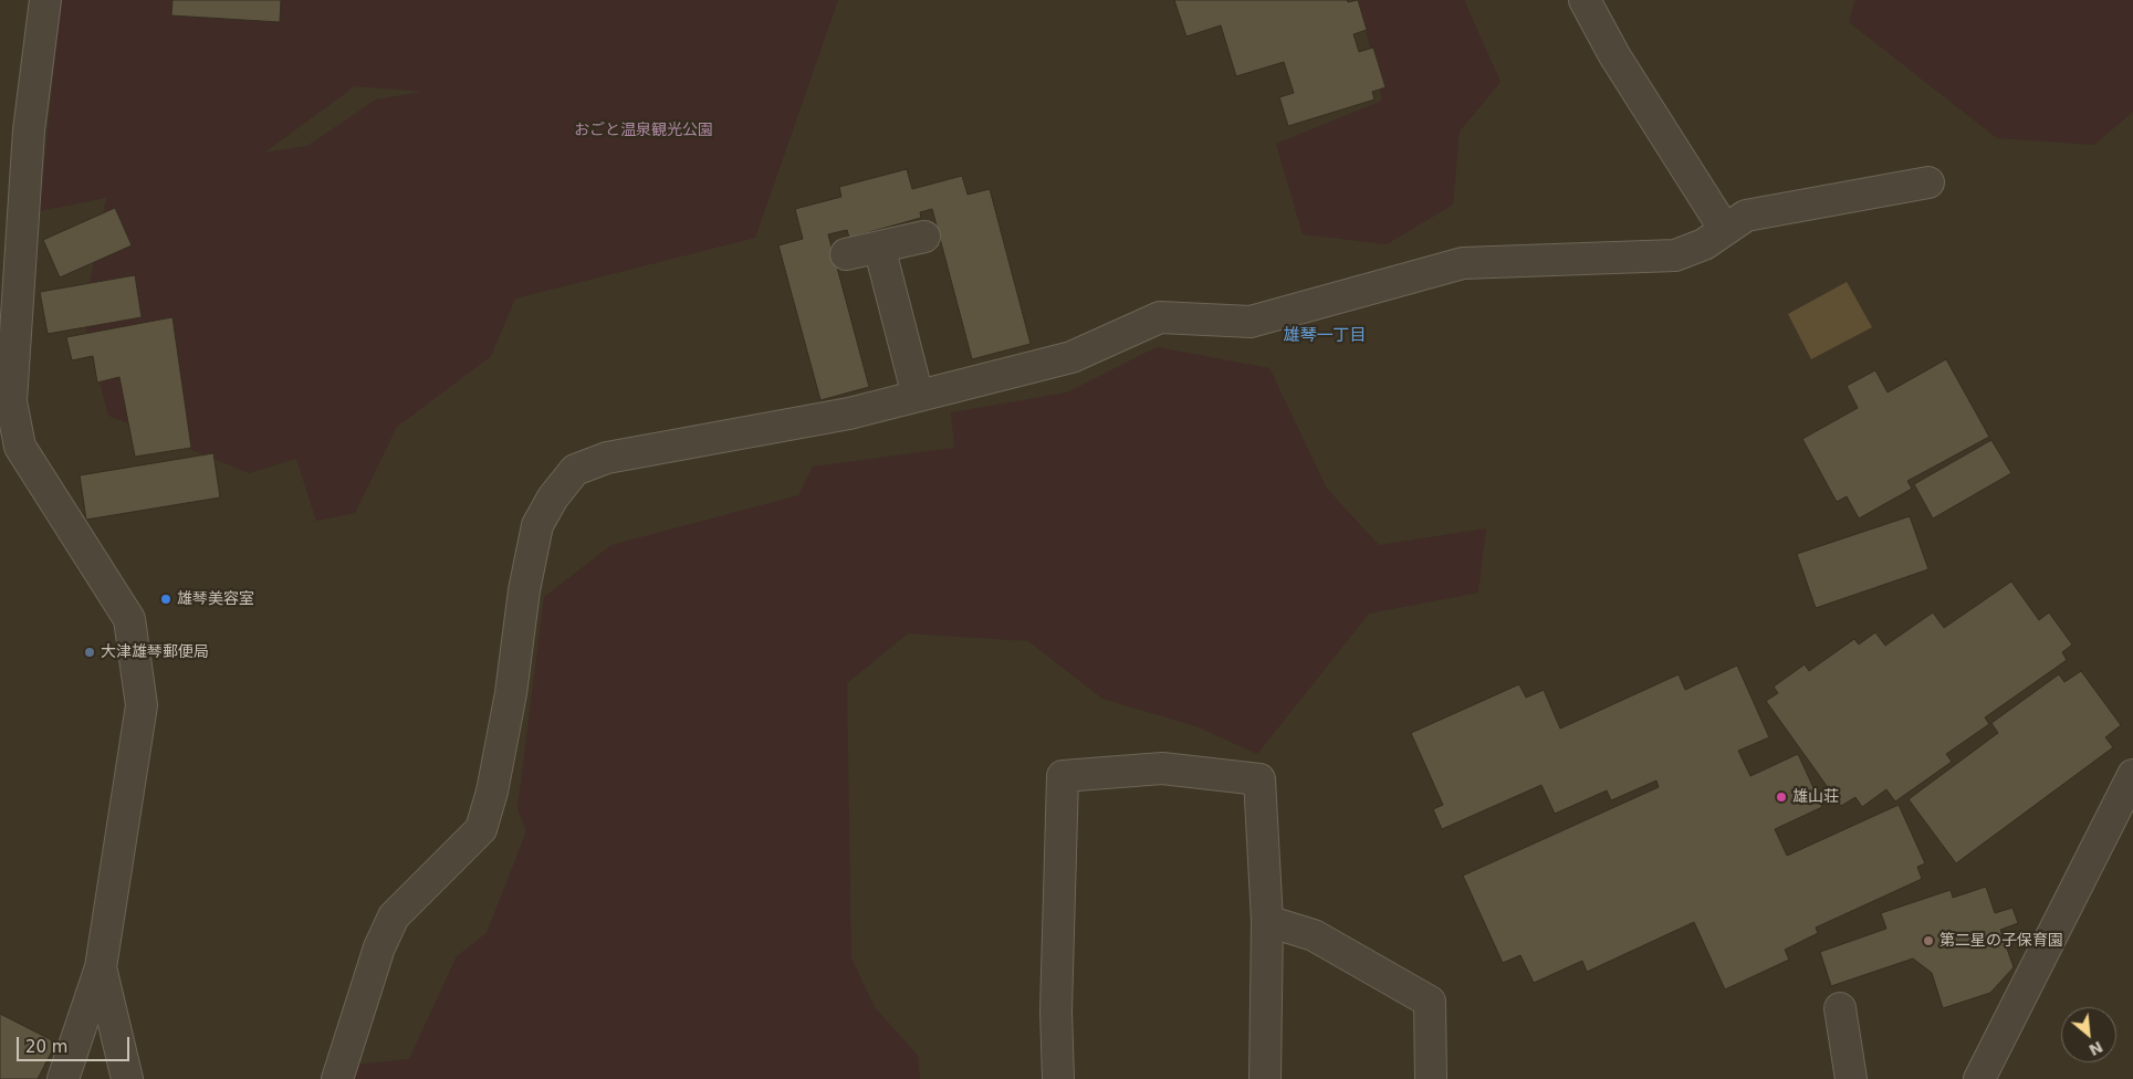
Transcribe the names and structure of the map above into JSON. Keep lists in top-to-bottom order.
{
  "districts": ["雄琴一丁目"],
  "parks": ["おごと温泉観光公園"],
  "places": [
    "雄琴美容室",
    "大津雄琴郵便局",
    "雄山荘",
    "第二星の子保育園"
  ],
  "scale_bar": "20 m",
  "north": "bottom right"
}
